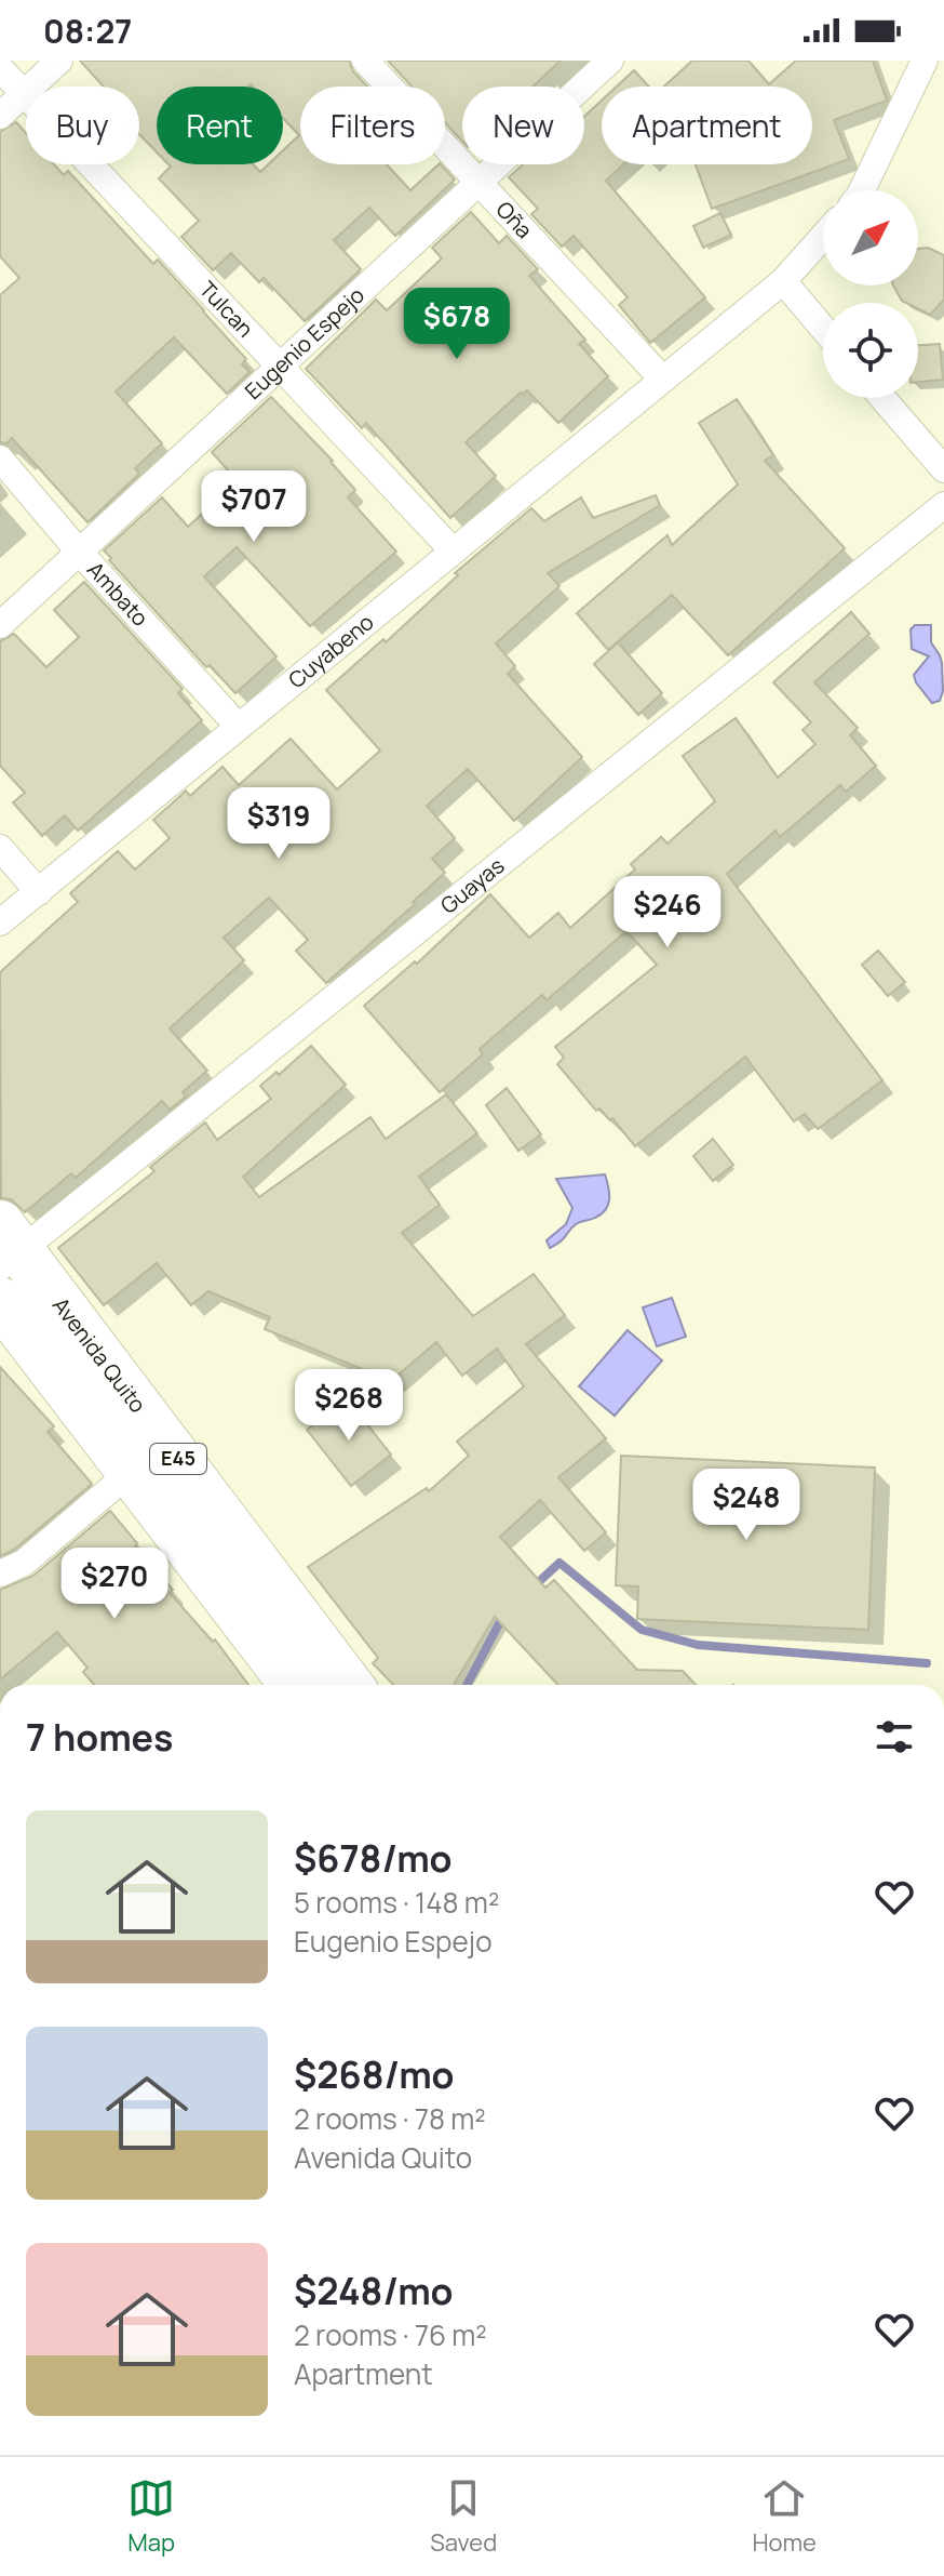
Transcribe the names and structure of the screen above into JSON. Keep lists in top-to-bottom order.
{
  "streets": {
    "highway": ["Avenida Quito", "E45"],
    "street": [
      "Oña",
      "Tulcan",
      "Eugenio Espejo",
      "Ambato",
      "Cuyabeno",
      "Guayas"
    ]
  },
  "crossings": [
    ["Oña", "Eugenio Espejo"],
    ["Oña", "Cuyabeno"],
    ["Tulcan", "Eugenio Espejo"],
    ["Tulcan", "Cuyabeno"],
    ["Eugenio Espejo", "Ambato"],
    ["Ambato", "Cuyabeno"],
    ["Guayas", "Avenida Quito"]
  ],
  "north": "top right",
  "page": {
    "status": "08:27",
    "chip": [
      "Buy",
      "Rent",
      "Filters",
      "New",
      "Apartment"
    ],
    "price": [
      "$678",
      "$707",
      "$319",
      "$246",
      "$268",
      "$248",
      "$270"
    ],
    "heading": "7 homes",
    "list": [
      {
        "name": "$678/mo",
        "note": "5 rooms · 148 m² · Eugenio Espejo"
      },
      {
        "name": "$268/mo",
        "note": "2 rooms · 78 m² · Avenida Quito"
      },
      {
        "name": "$248/mo",
        "note": "2 rooms · 76 m² · Apartment"
      }
    ],
    "tabs": ["Map", "Saved", "Home"]
  }
}
